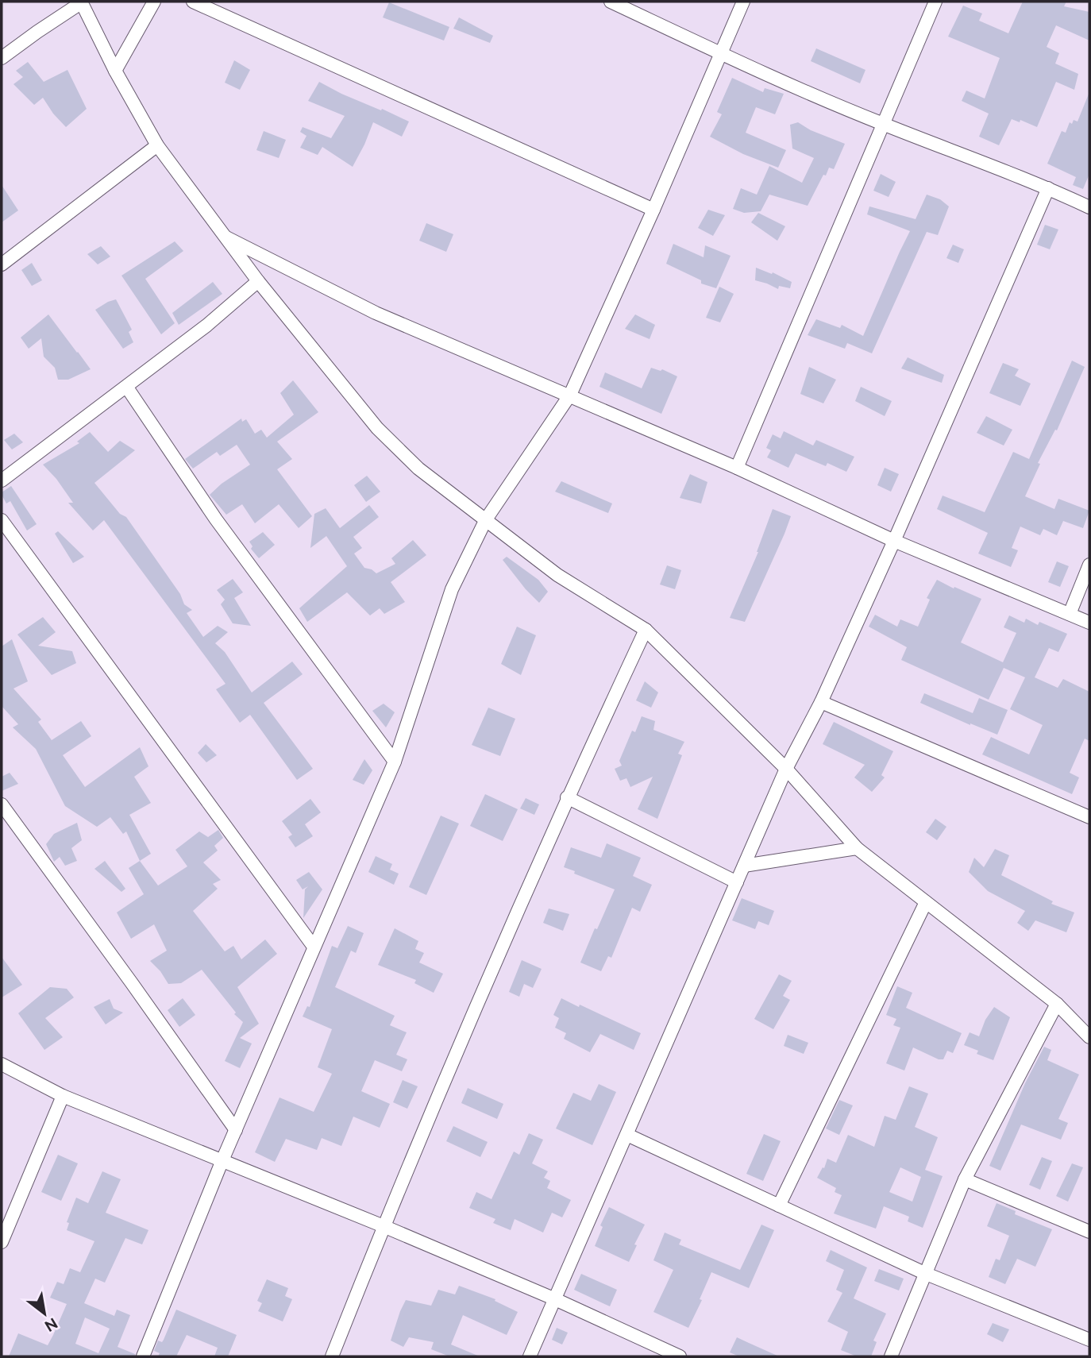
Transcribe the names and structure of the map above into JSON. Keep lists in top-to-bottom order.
{
  "north": "bottom right"
}
